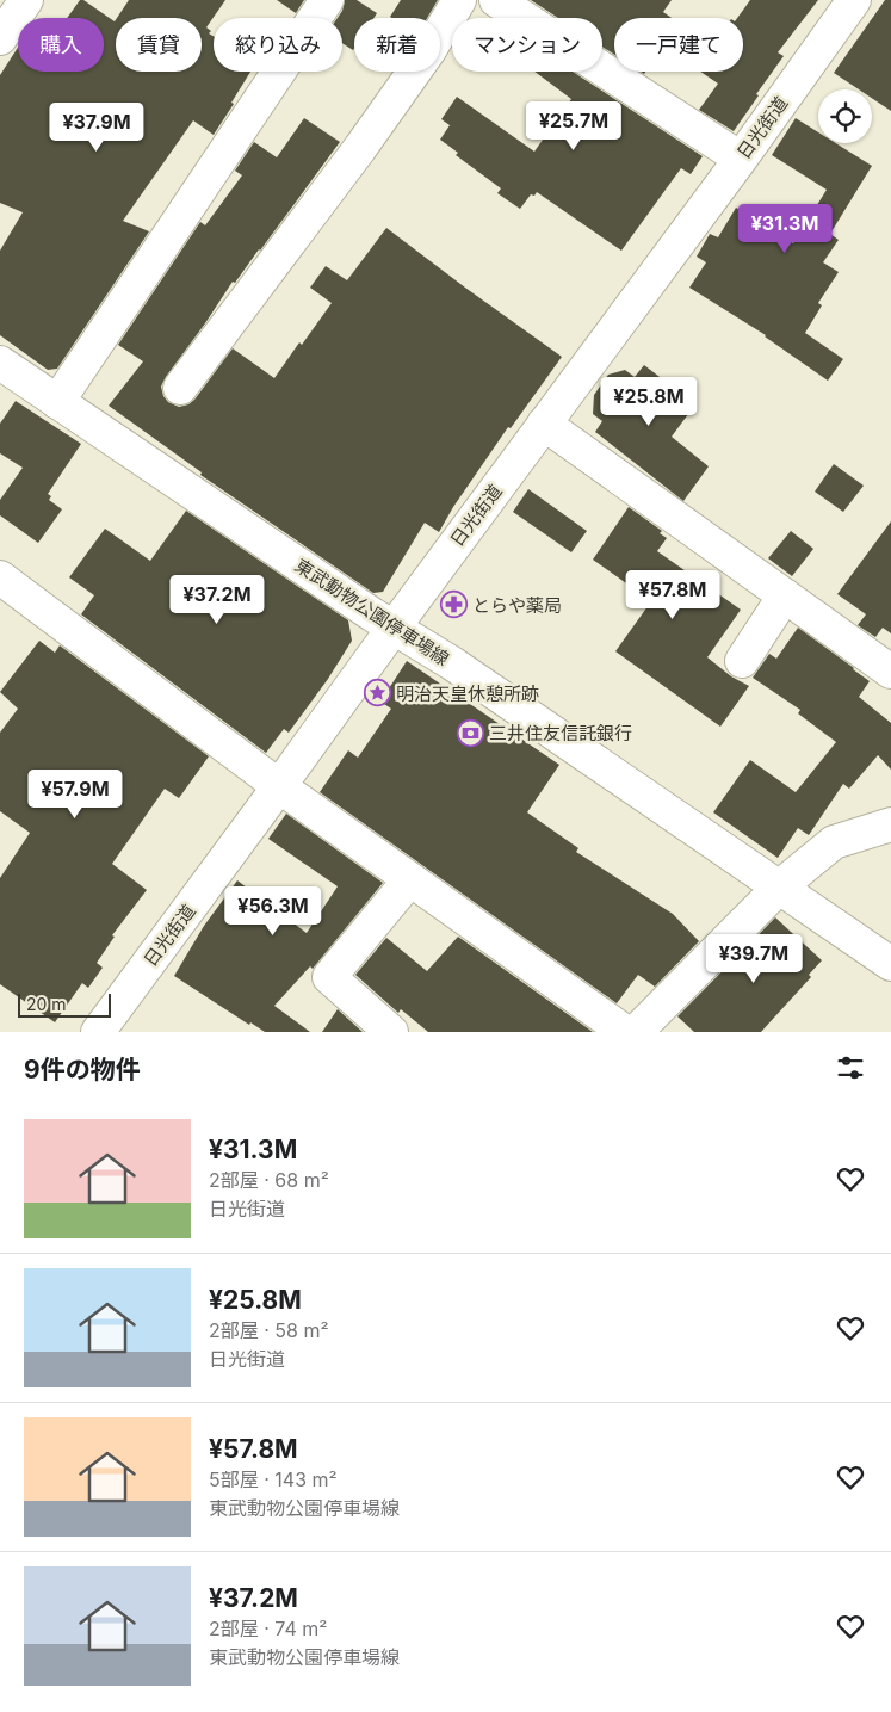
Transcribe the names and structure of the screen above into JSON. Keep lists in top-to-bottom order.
{
  "streets": {
    "street": ["日光街道", "東武動物公園停車場線"]
  },
  "crossings": [
    ["日光街道", "東武動物公園停車場線"]
  ],
  "places": {
    "pharmacy": ["とらや薬局"],
    "place": ["明治天皇休憩所跡"],
    "bank": ["三井住友信託銀行"]
  },
  "scale_bar": "20 m",
  "page": {
    "chip": [
      "購入",
      "賃貸",
      "絞り込み",
      "新着",
      "マンション",
      "一戸建て"
    ],
    "price": [
      "¥25.7M",
      "¥37.9M",
      "¥31.3M",
      "¥25.8M",
      "¥57.8M",
      "¥37.2M",
      "¥57.9M",
      "¥56.3M",
      "¥39.7M"
    ],
    "scale": "20 m",
    "heading": "9件の物件",
    "list": [
      {
        "name": "¥31.3M",
        "note": "2部屋 · 68 m² · 日光街道"
      },
      {
        "name": "¥25.8M",
        "note": "2部屋 · 58 m² · 日光街道"
      },
      {
        "name": "¥57.8M",
        "note": "5部屋 · 143 m² · 東武動物公園停車場線"
      },
      {
        "name": "¥37.2M",
        "note": "2部屋 · 74 m² · 東武動物公園停車場線"
      }
    ]
  }
}
